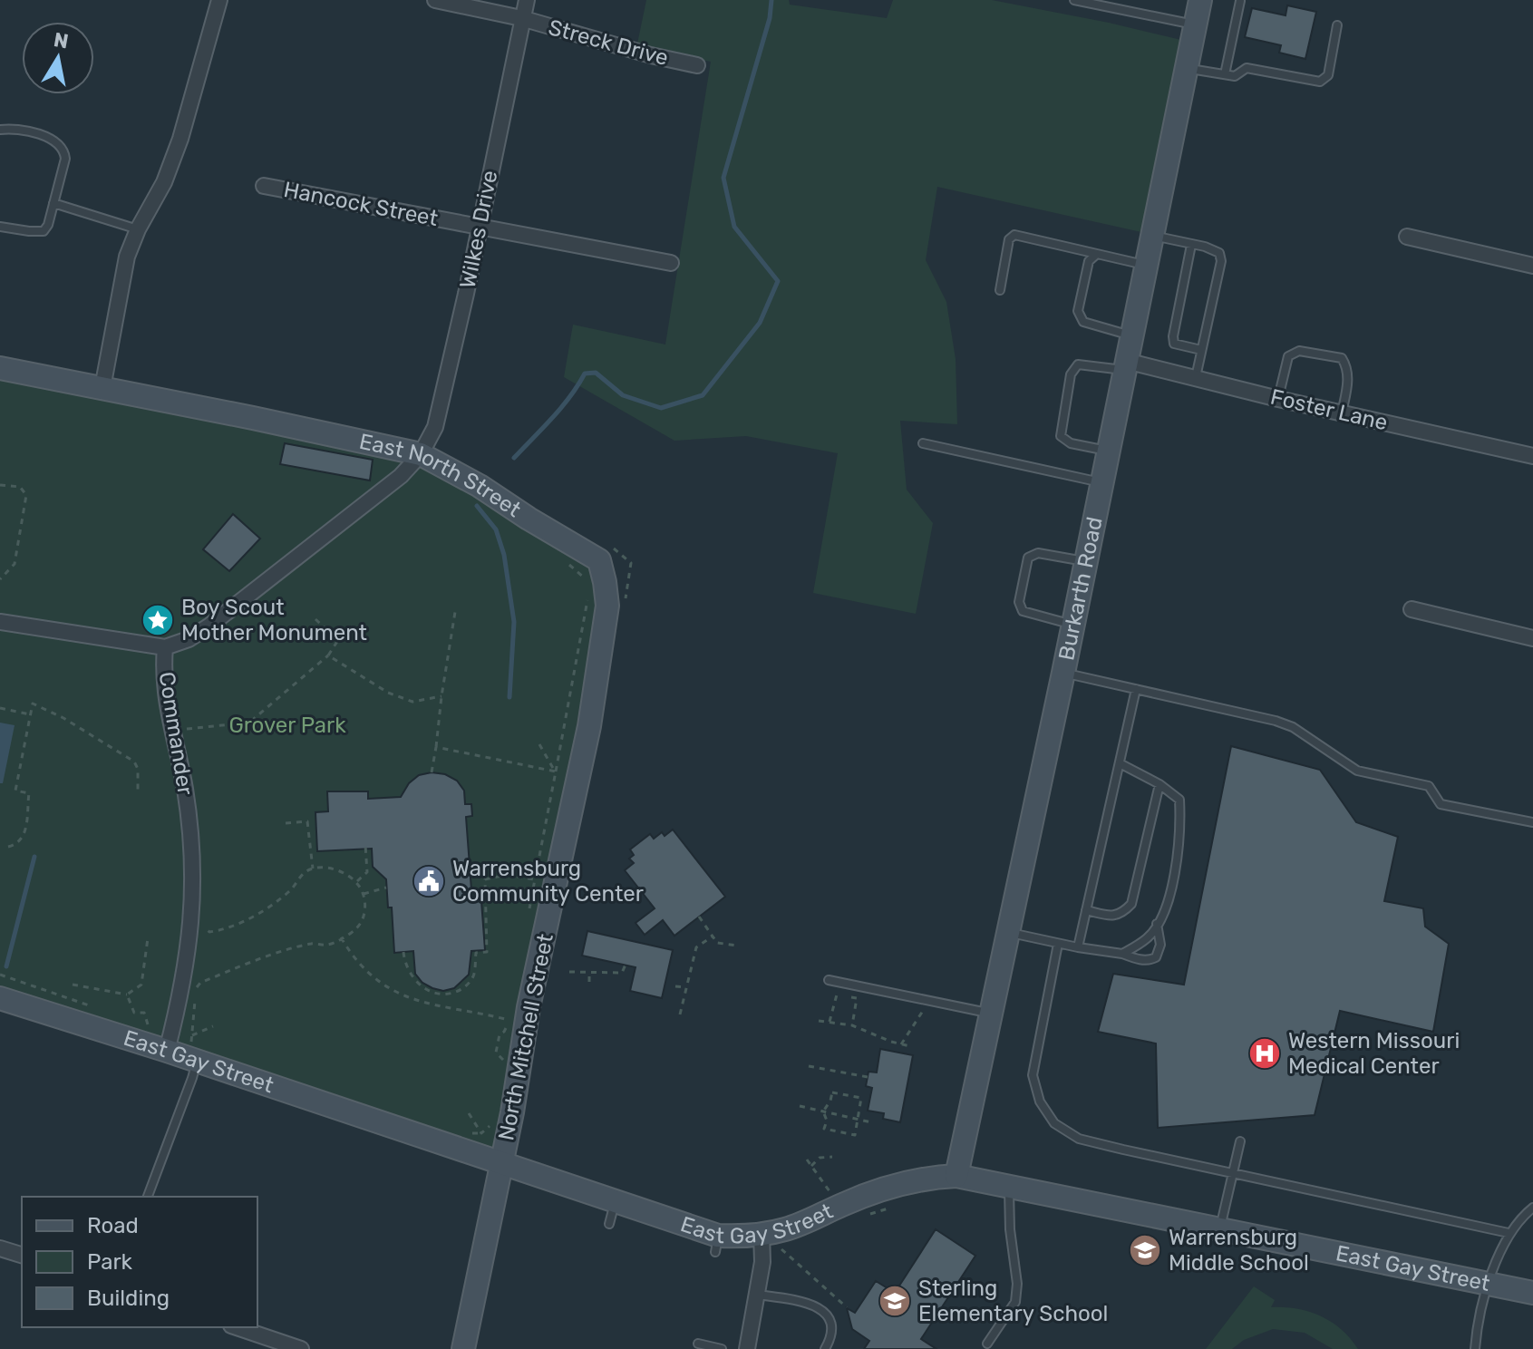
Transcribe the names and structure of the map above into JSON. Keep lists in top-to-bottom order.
{
  "streets": {
    "main road": [
      "East North Street",
      "Burkarth Road",
      "North Mitchell Street",
      "East Gay Street"
    ],
    "street": [
      "Streck Drive",
      "Hancock Street",
      "Wilkes Drive",
      "Foster Lane",
      "Commander"
    ]
  },
  "crossings": [
    ["Streck Drive", "Wilkes Drive"],
    ["Hancock Street", "Wilkes Drive"],
    ["Wilkes Drive", "East North Street"],
    ["Wilkes Drive", "Commander"],
    ["Foster Lane", "Burkarth Road"],
    ["East North Street", "Commander"],
    ["East North Street", "North Mitchell Street"],
    ["Burkarth Road", "East Gay Street"],
    ["Commander", "East Gay Street"],
    ["North Mitchell Street", "East Gay Street"]
  ],
  "parks": ["Grover Park"],
  "places": {
    "place": ["Boy Scout Mother Monument"],
    "public building": ["Warrensburg Community Center"],
    "hospital": ["Western Missouri Medical Center"],
    "school or university": ["Warrensburg Middle School", "Sterling Elementary School"]
  },
  "legend": ["Road", "Park", "Building"],
  "north": "top"
}
